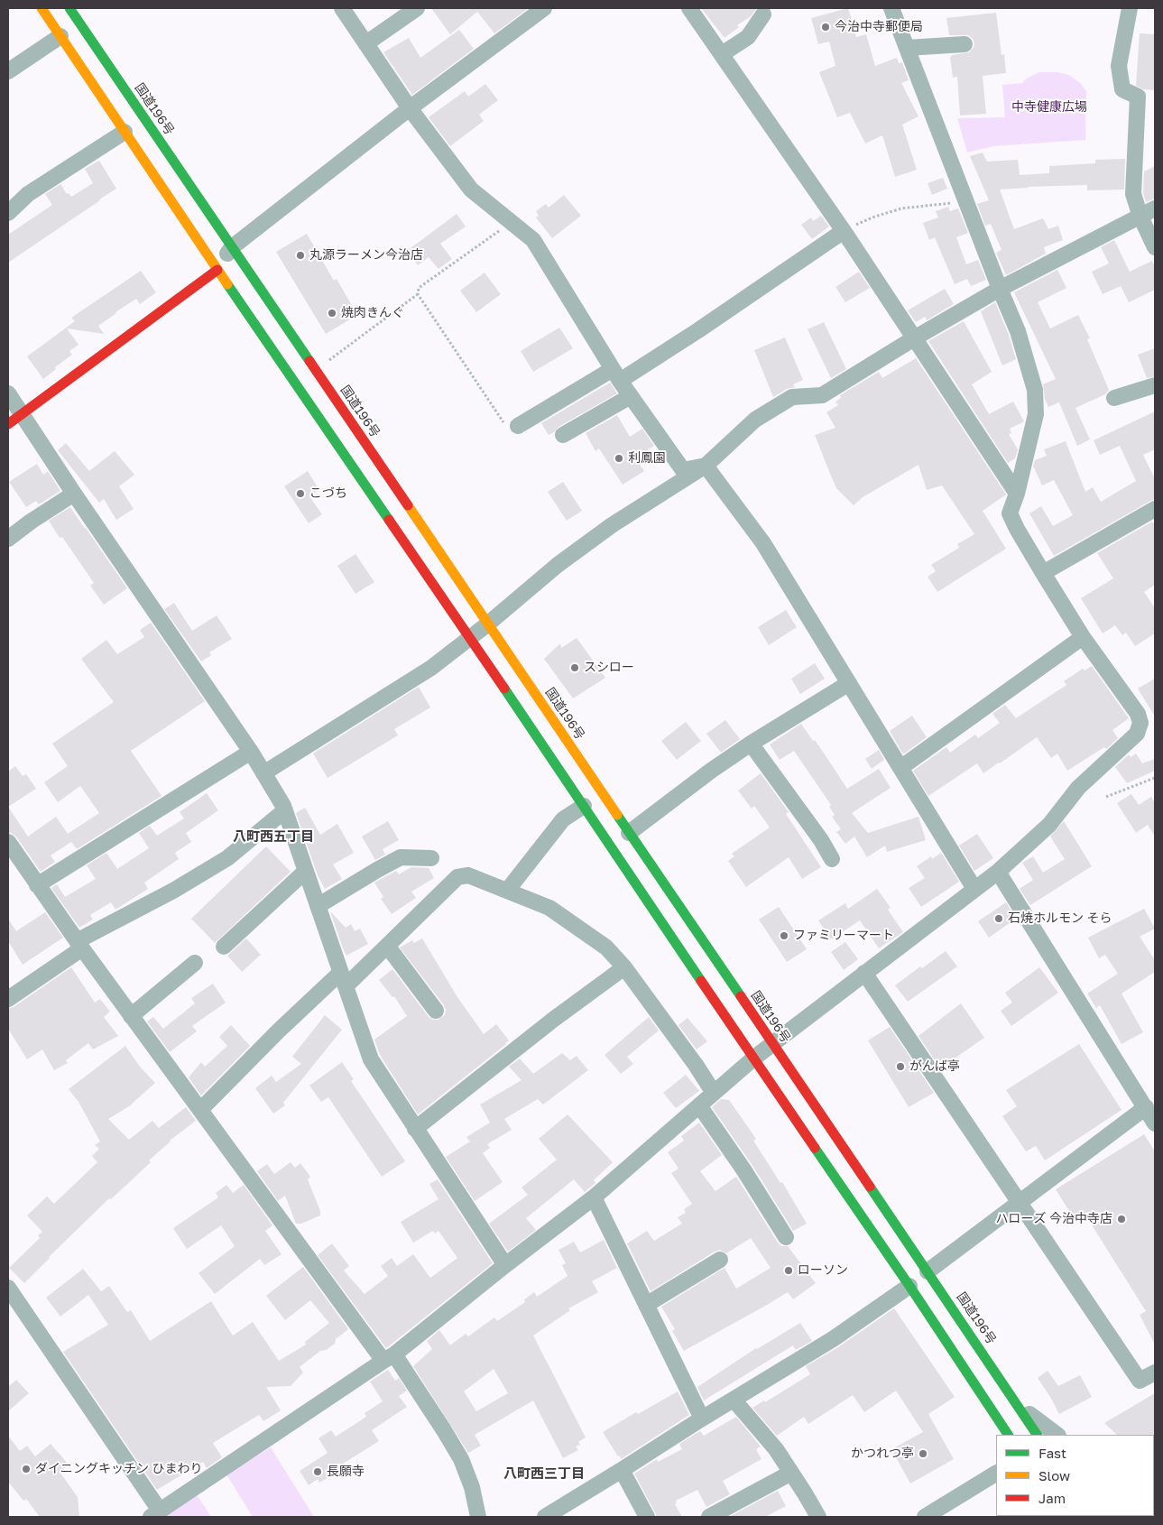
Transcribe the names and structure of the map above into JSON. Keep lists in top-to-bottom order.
{
  "streets": {
    "main road": ["国道196号"]
  },
  "districts": ["八町西五丁目", "八町西三丁目"],
  "parks": ["中寺健康広場"],
  "places": [
    "今治中寺郵便局",
    "丸源ラーメン今治店",
    "焼肉きんぐ",
    "利鳳園",
    "こづち",
    "スシロー",
    "石焼ホルモン そら",
    "ファミリーマート",
    "がんば亭",
    "ハローズ 今治中寺店",
    "ローソン",
    "かつれつ亭",
    "ダイニングキッチン ひまわり",
    "長願寺"
  ],
  "legend": ["Fast", "Slow", "Jam"]
}
